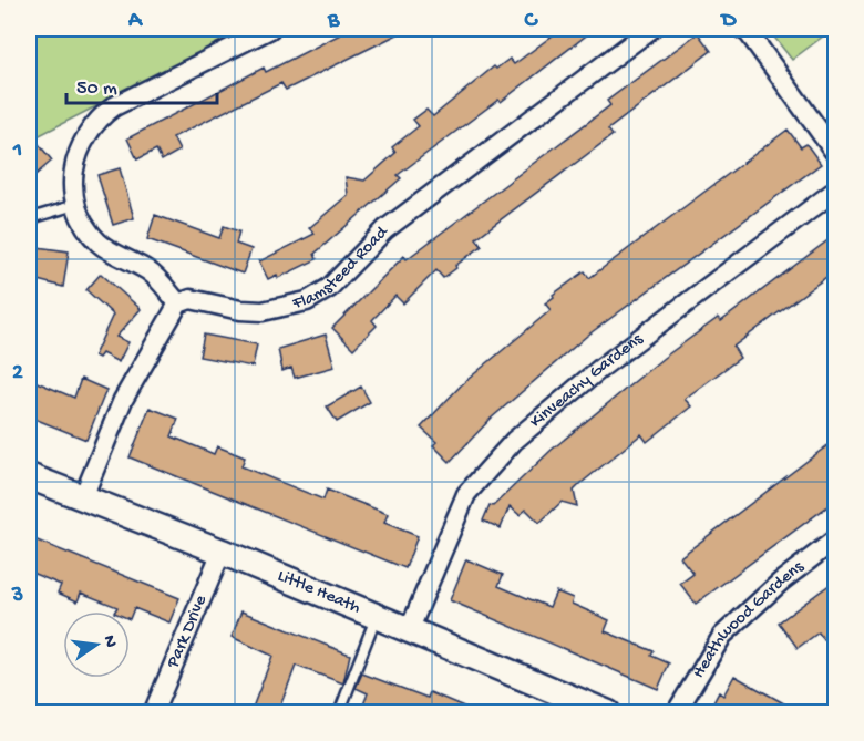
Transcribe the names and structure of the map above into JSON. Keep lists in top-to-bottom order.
{
  "streets": {
    "main road": ["Little Heath"],
    "street": [
      "Flamsteed Road",
      "Kinveachy Gardens",
      "Heathwood Gardens",
      "Park Drive"
    ]
  },
  "crossings": [
    ["Kinveachy Gardens", "Little Heath"],
    ["Little Heath", "Park Drive"]
  ],
  "scale_bar": "50 m",
  "north": "right",
  "grid": {
    "columns": [
      "A",
      "B",
      "C",
      "D"
    ],
    "rows": ["1", "2", "3"]
  }
}
